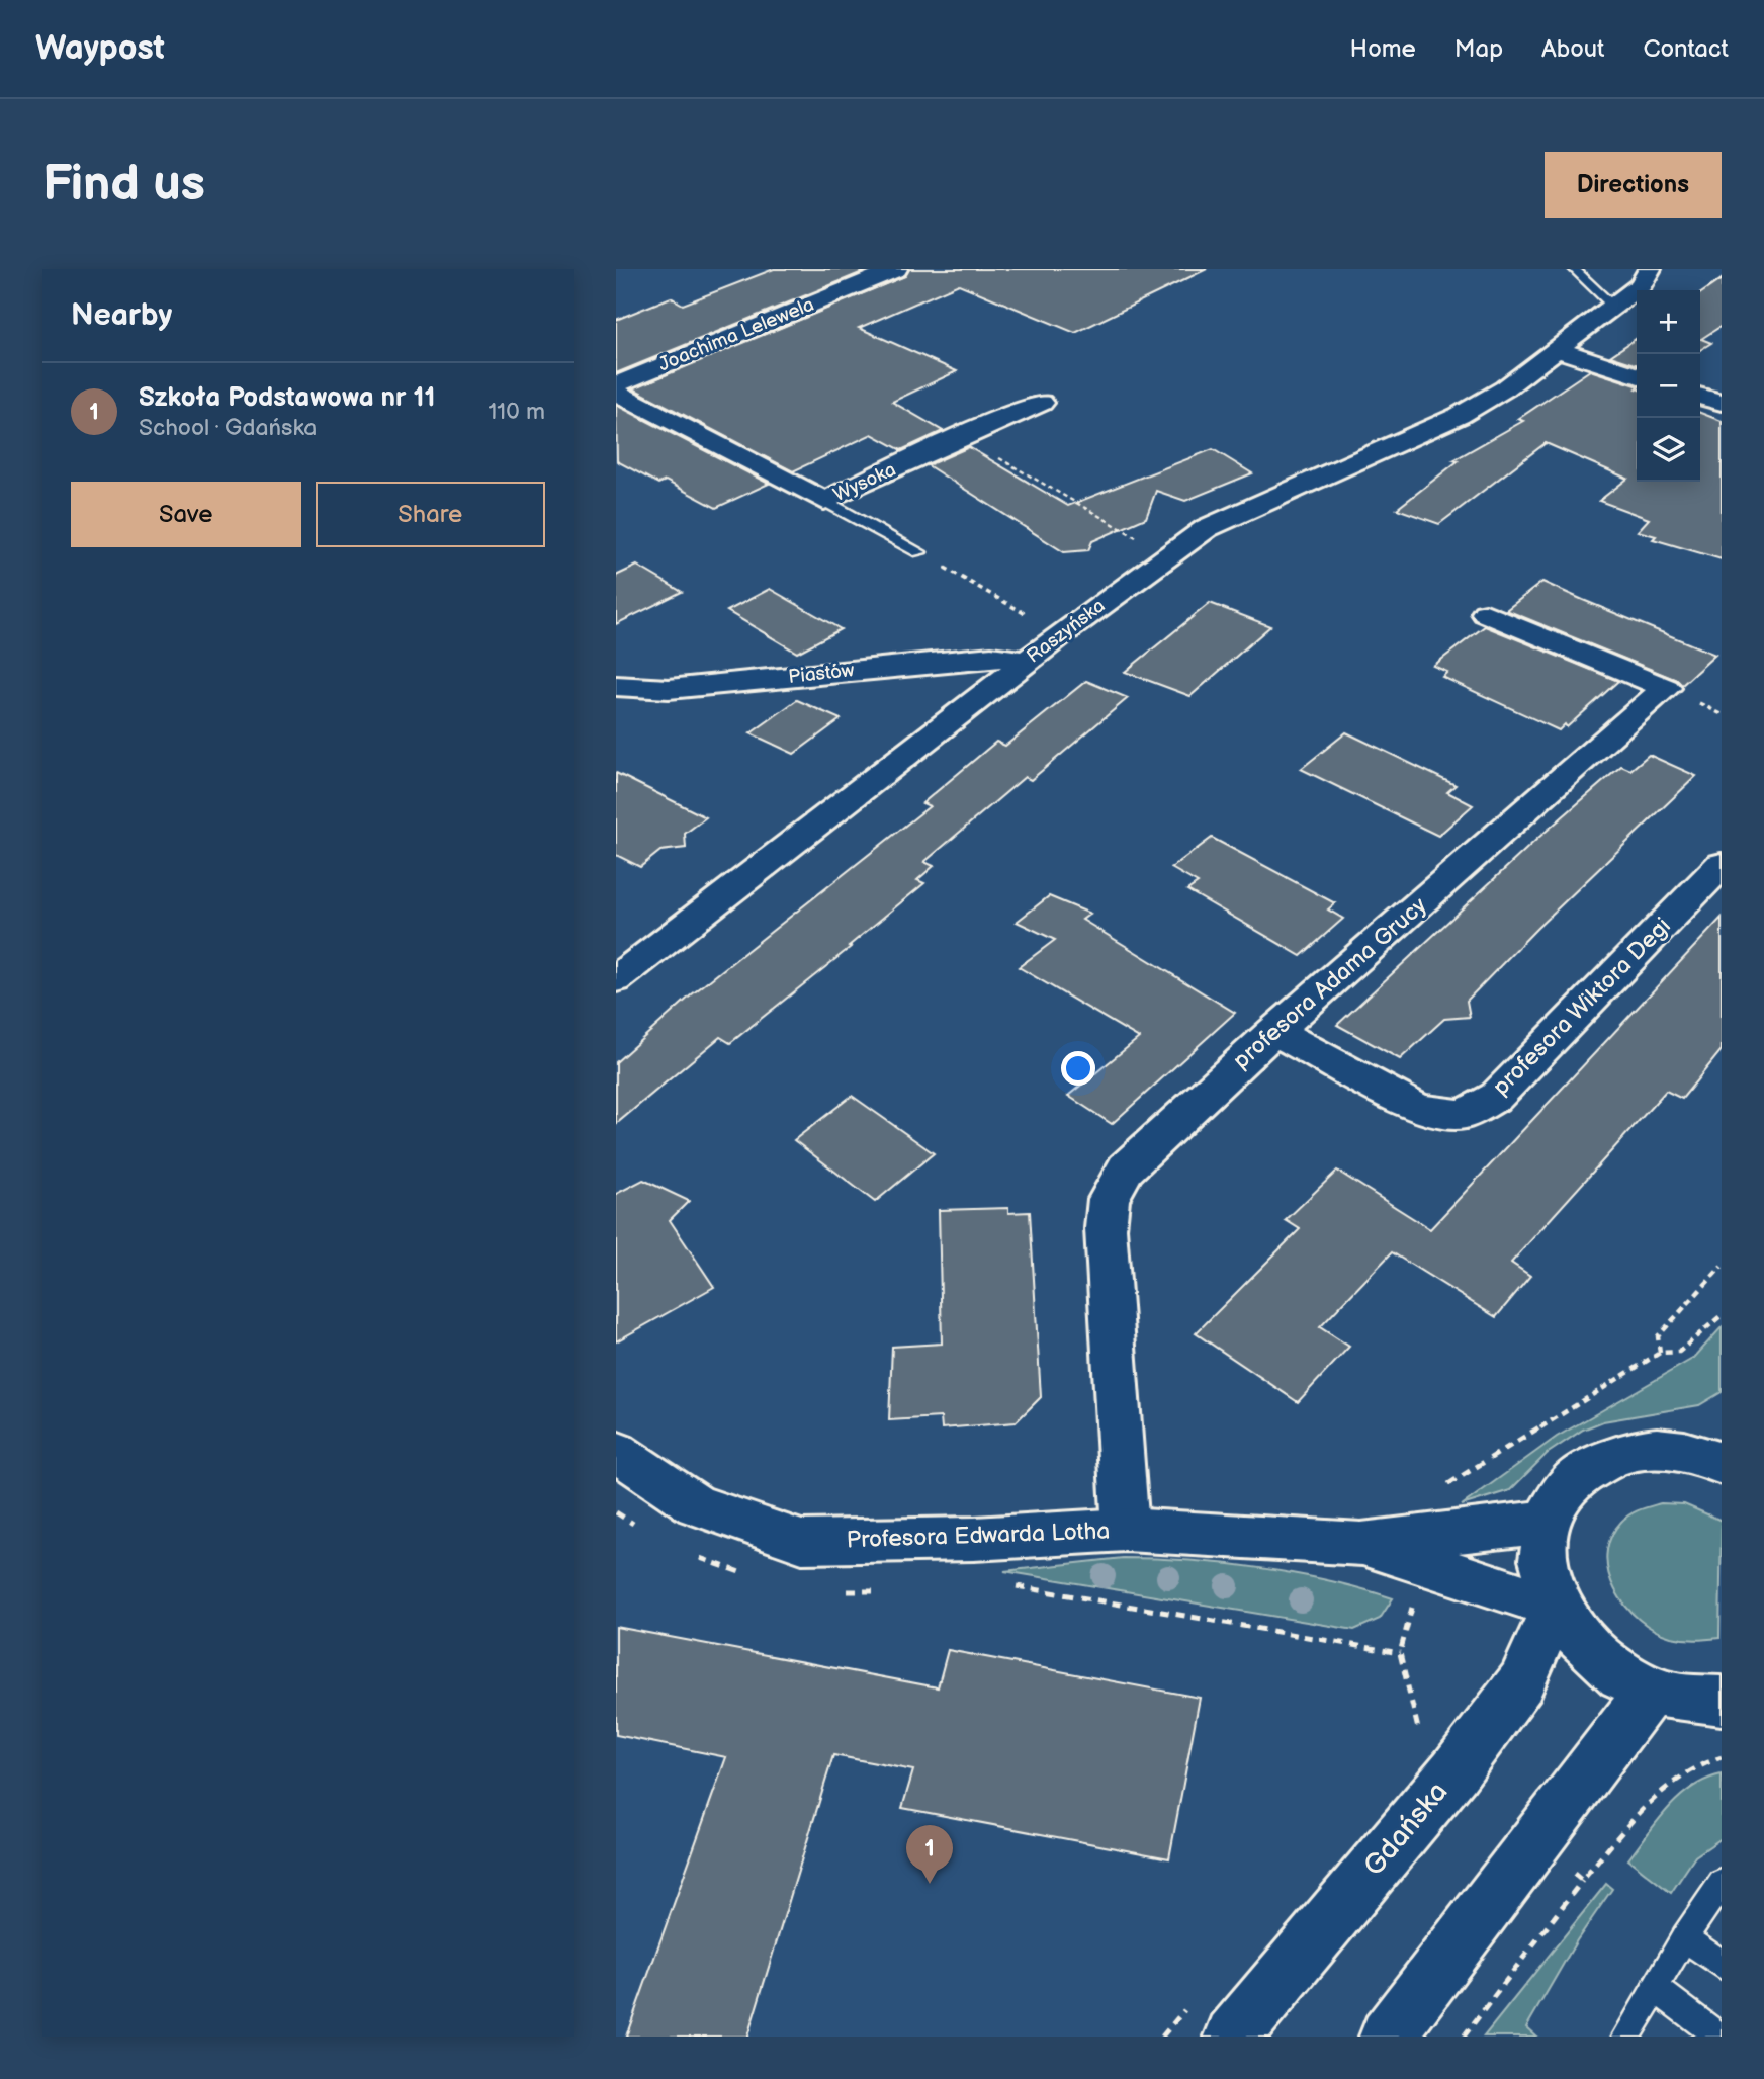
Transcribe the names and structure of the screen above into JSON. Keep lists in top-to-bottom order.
{
  "streets": {
    "street": [
      "Joachima Lelewela",
      "Wysoka",
      "Raszyńska",
      "Piastów",
      "profesora Adama Grucy",
      "profesora Wiktora Degi",
      "Profesora Edwarda Lotha",
      "Gdańska"
    ]
  },
  "crossings": [
    ["Raszyńska", "Piastów"],
    ["profesora Adama Grucy", "profesora Wiktora Degi"],
    ["profesora Adama Grucy", "Profesora Edwarda Lotha"],
    ["Profesora Edwarda Lotha", "Gdańska"]
  ],
  "page": {
    "header": "Waypost",
    "nav": [
      "Home",
      "Map",
      "About",
      "Contact"
    ],
    "buttons": [
      "Directions",
      ["Save", "Share"]
    ],
    "title": "Find us",
    "heading": "Nearby",
    "map_buttons": ["+", "−"],
    "list": [
      {
        "mark": "1",
        "name": "Szkoła Podstawowa nr 11",
        "note": "School · Gdańska",
        "value": "110 m"
      }
    ],
    "pins": "1"
  }
}
